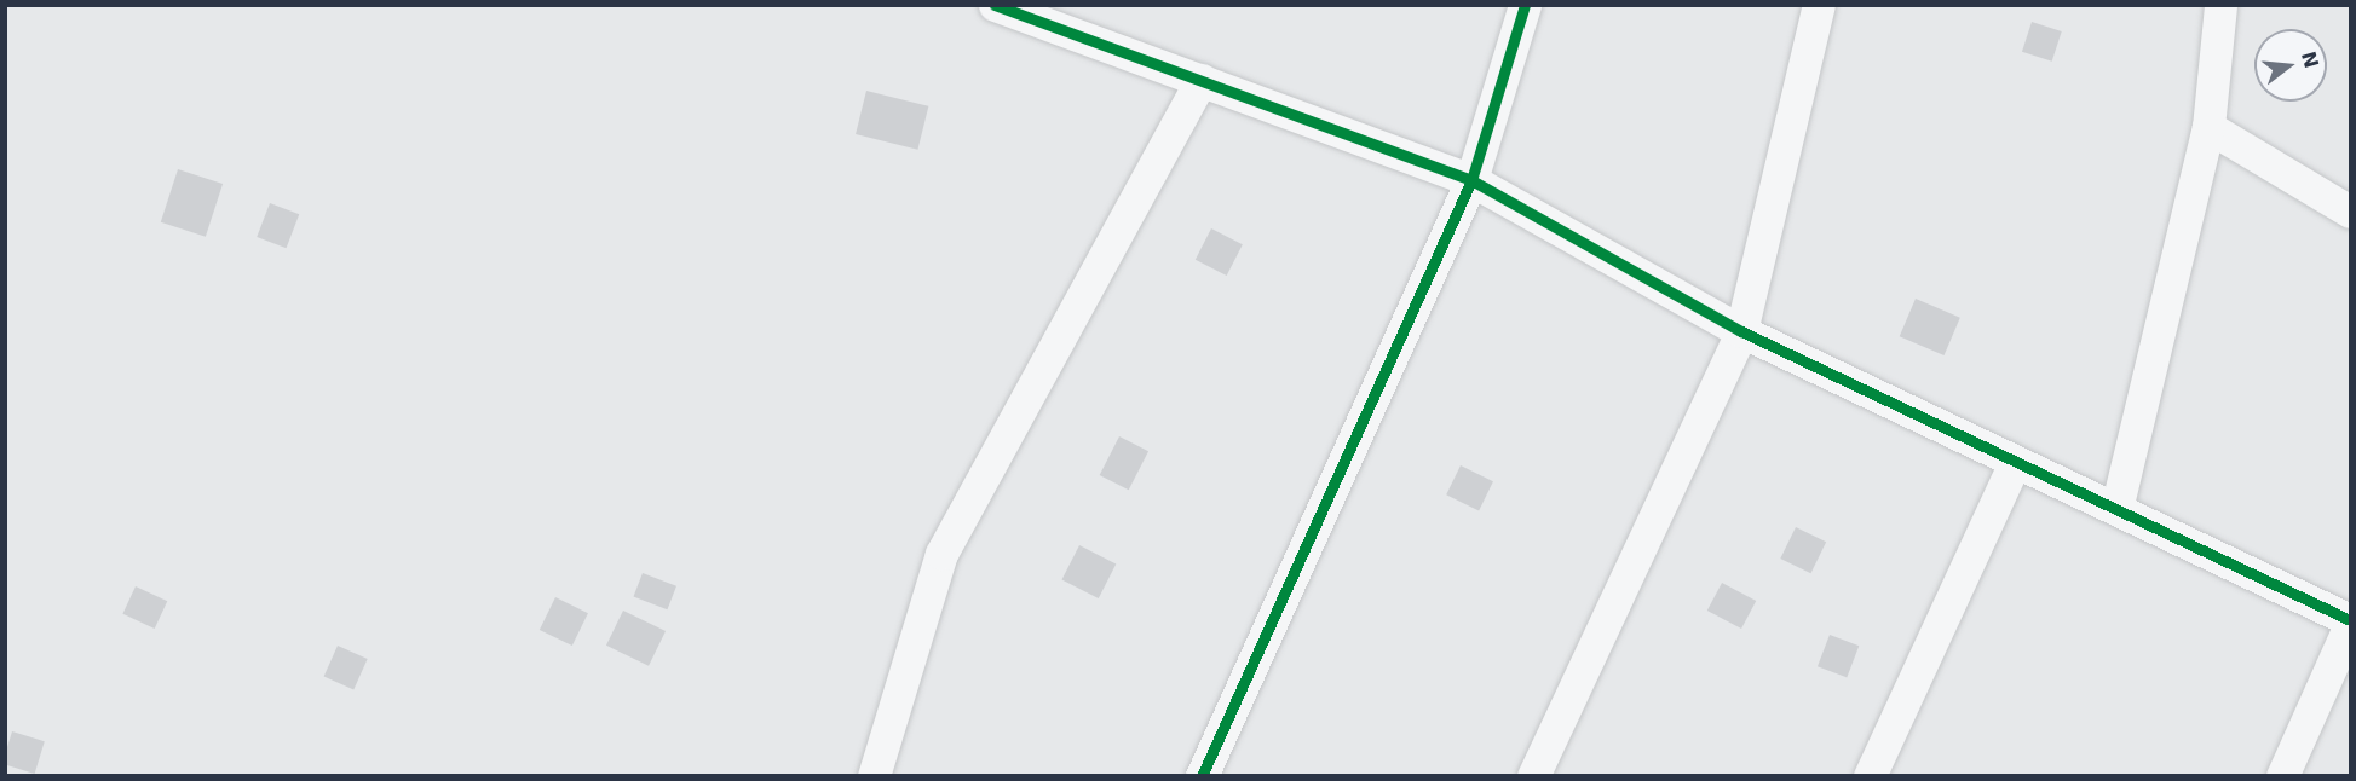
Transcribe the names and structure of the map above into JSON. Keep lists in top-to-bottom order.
{
  "north": "right"
}
